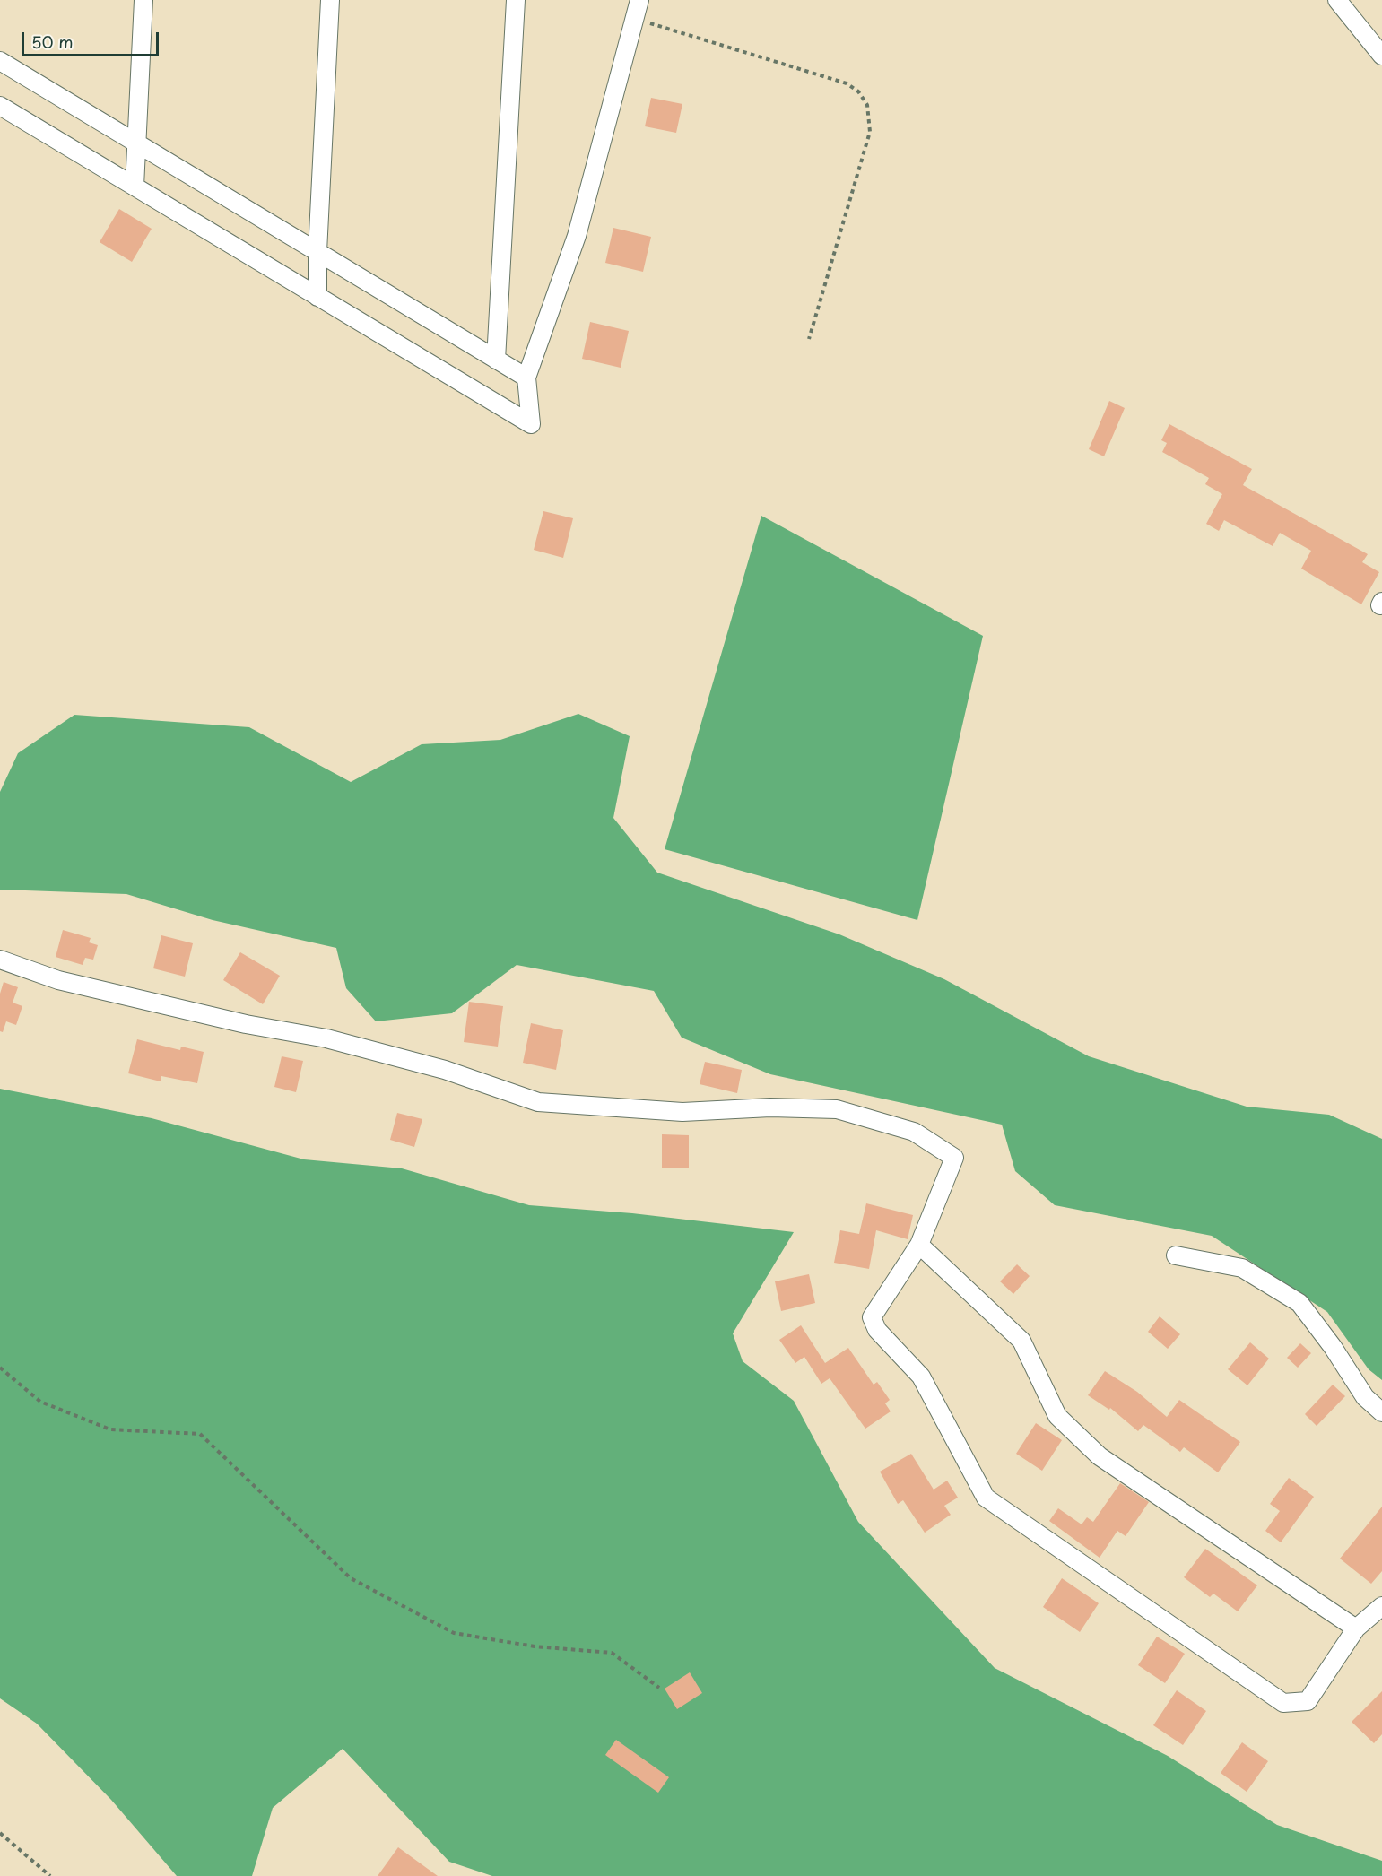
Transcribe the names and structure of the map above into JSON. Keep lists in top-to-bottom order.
{
  "scale_bar": "50 m"
}
